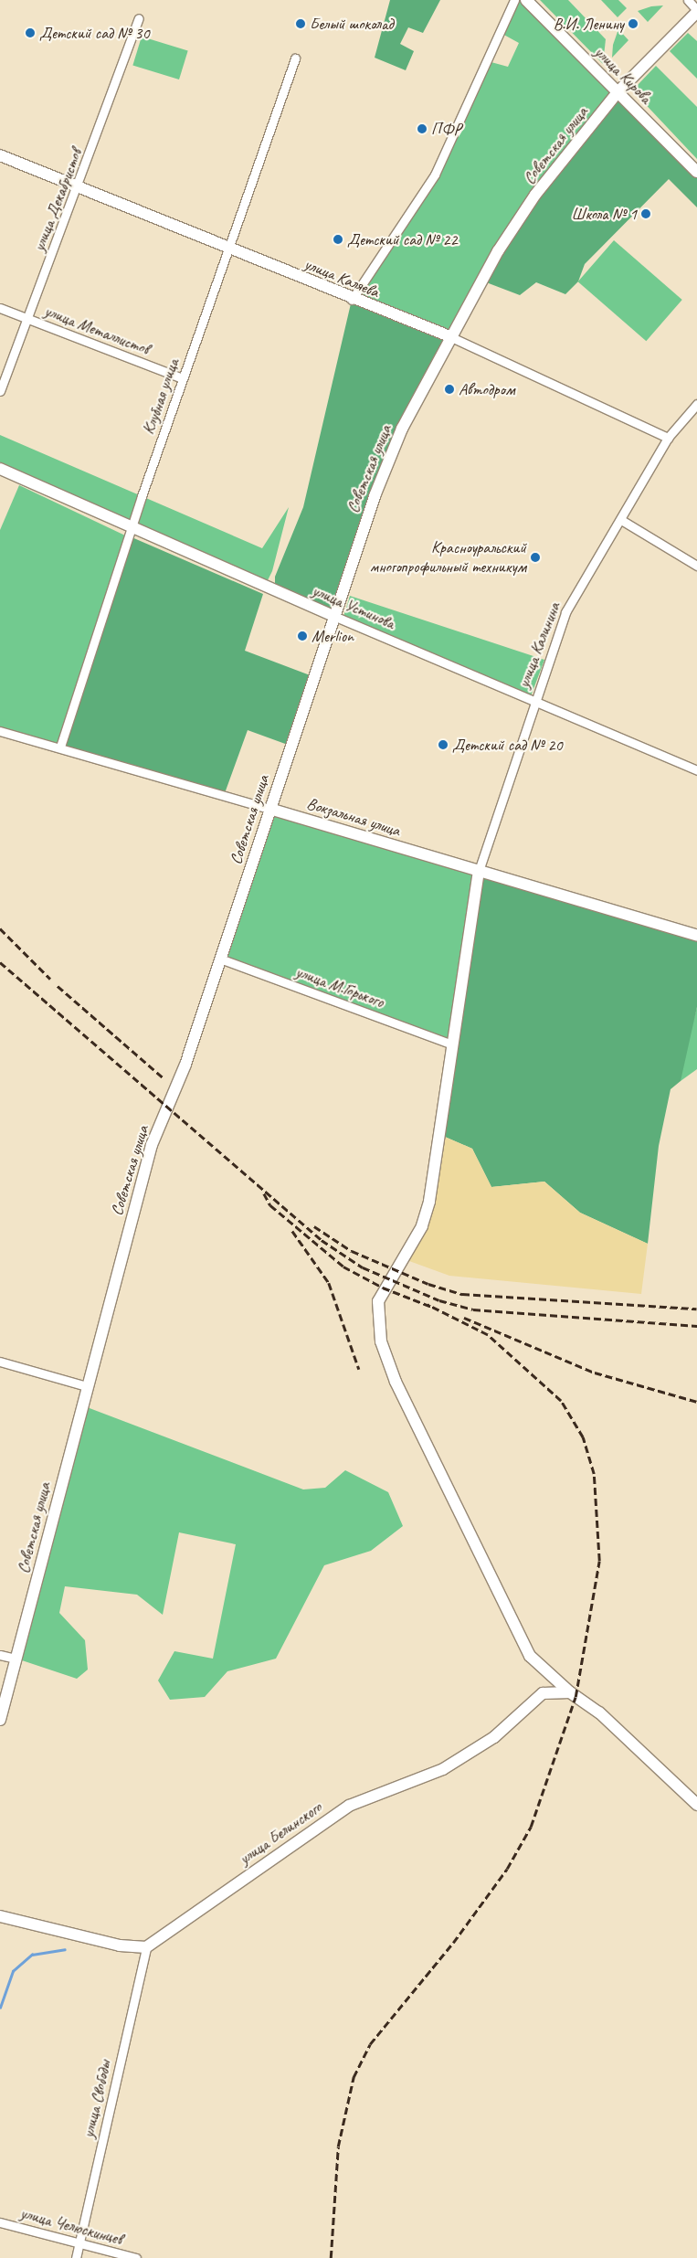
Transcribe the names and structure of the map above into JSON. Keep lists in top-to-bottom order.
{
  "streets": {
    "street": [
      "улица Кирова",
      "Советская улица",
      "улица Декабристов",
      "улица Каляева",
      "улица Металлистов",
      "Клубная улица",
      "улица Устинова",
      "улица Калинина",
      "Вокзальная улица",
      "улица М.Горького",
      "улица Белинского",
      "улица Свободы",
      "улица Челюскинцев"
    ]
  },
  "crossings": [
    ["улица Кирова", "Советская улица"],
    ["Советская улица", "улица Каляева"],
    ["Советская улица", "улица Устинова"],
    ["Советская улица", "Вокзальная улица"],
    ["Советская улица", "улица М.Горького"],
    ["улица Декабристов", "улица Каляева"],
    ["улица Декабристов", "улица Металлистов"],
    ["улица Каляева", "Клубная улица"],
    ["улица Каляева", "улица Калинина"],
    ["улица Металлистов", "Клубная улица"],
    ["Клубная улица", "улица Устинова"],
    ["Клубная улица", "Вокзальная улица"],
    ["улица Устинова", "улица Калинина"],
    ["улица Калинина", "Вокзальная улица"],
    ["улица Белинского", "улица Свободы"],
    ["улица Свободы", "улица Челюскинцев"]
  ],
  "places": [
    "Белый шоколад",
    "В.И. Ленину",
    "Детский сад № 30",
    "ПФР",
    "Школа № 1",
    "Детский сад № 22",
    "Автодром",
    "Красноуральский многопрофильный техникум",
    "Merlion",
    "Детский сад № 20"
  ]
}
